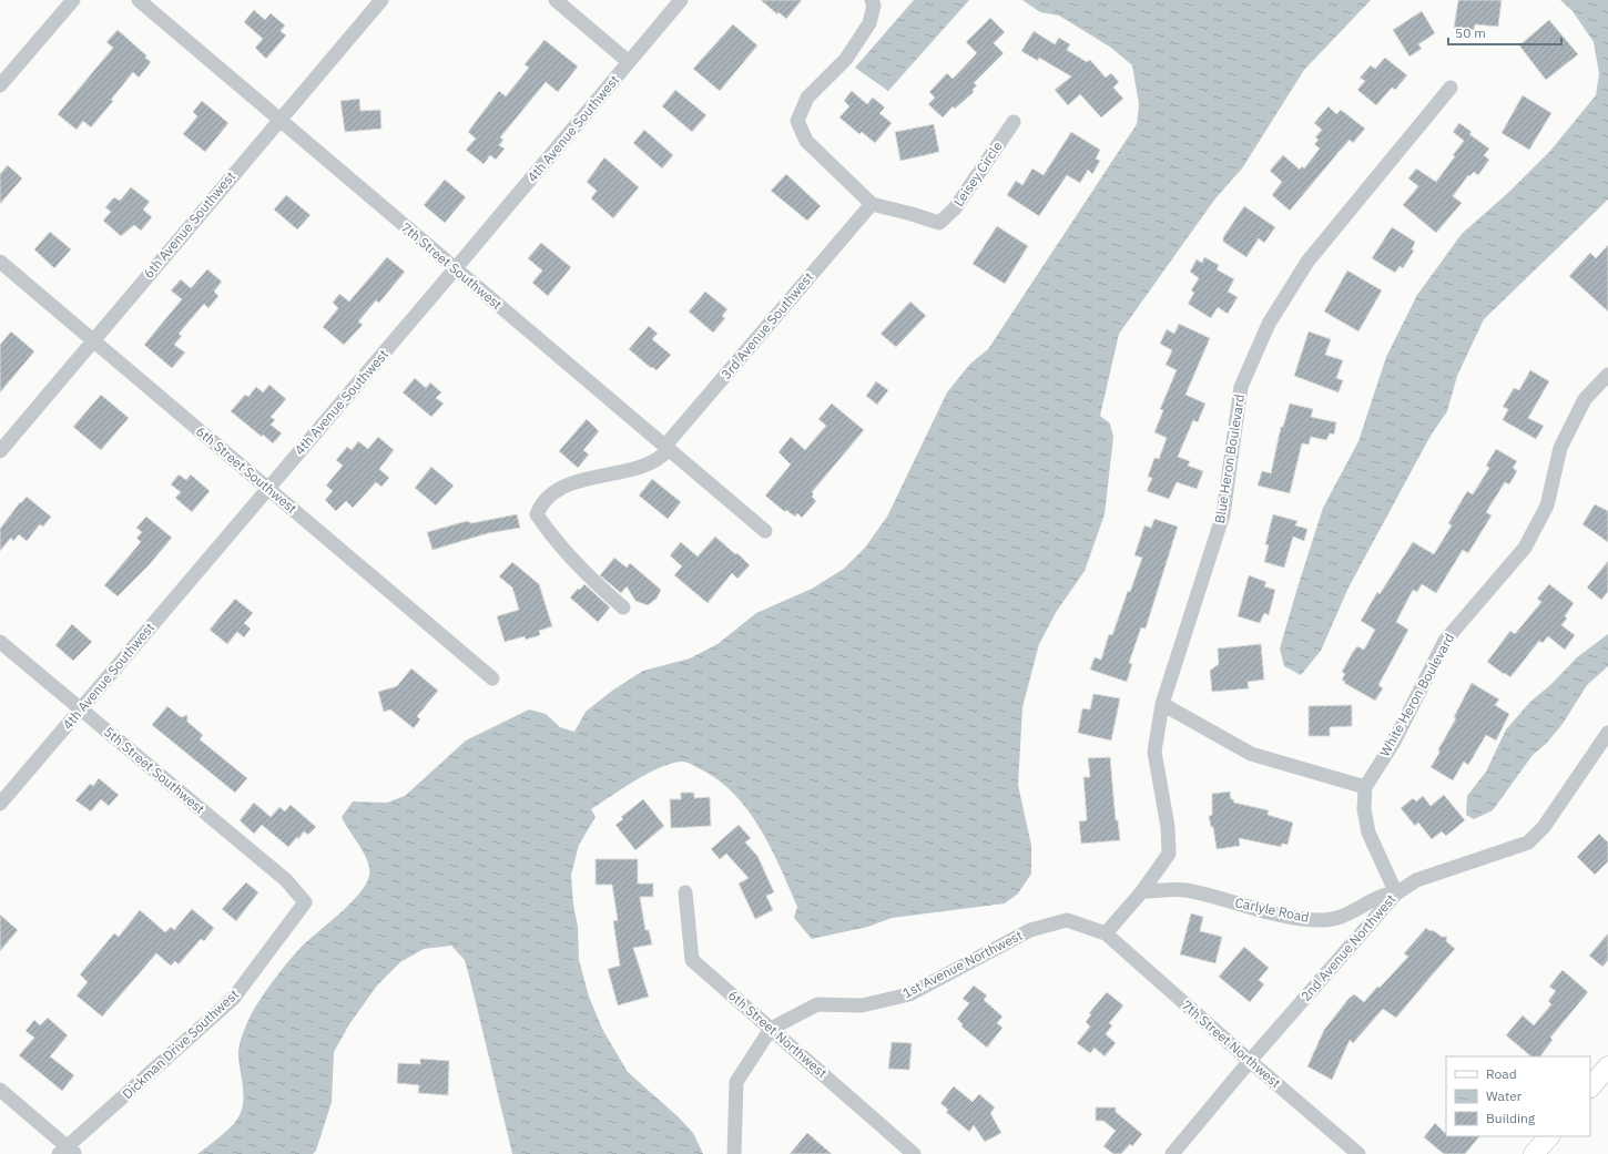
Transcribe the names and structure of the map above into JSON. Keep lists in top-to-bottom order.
{
  "streets": {
    "street": [
      "4th Avenue Southwest",
      "Leisey Circle",
      "6th Avenue Southwest",
      "7th Street Southwest",
      "3rd Avenue Southwest",
      "Blue Heron Boulevard",
      "6th Street Southwest",
      "White Heron Boulevard",
      "5th Street Southwest",
      "Carlyle Road",
      "2nd Avenue Northwest",
      "1st Avenue Northwest",
      "6th Street Northwest",
      "Dickman Drive Southwest",
      "7th Street Northwest"
    ]
  },
  "crossings": [
    ["4th Avenue Southwest", "7th Street Southwest"],
    ["4th Avenue Southwest", "6th Street Southwest"],
    ["4th Avenue Southwest", "5th Street Southwest"],
    ["Leisey Circle", "3rd Avenue Southwest"],
    ["6th Avenue Southwest", "7th Street Southwest"],
    ["6th Avenue Southwest", "6th Street Southwest"],
    ["7th Street Southwest", "3rd Avenue Southwest"],
    ["Blue Heron Boulevard", "Carlyle Road"],
    ["Blue Heron Boulevard", "1st Avenue Northwest"],
    ["Blue Heron Boulevard", "7th Street Northwest"],
    ["White Heron Boulevard", "Carlyle Road"],
    ["White Heron Boulevard", "2nd Avenue Northwest"],
    ["5th Street Southwest", "Dickman Drive Southwest"],
    ["Carlyle Road", "2nd Avenue Northwest"],
    ["2nd Avenue Northwest", "7th Street Northwest"],
    ["1st Avenue Northwest", "6th Street Northwest"],
    ["1st Avenue Northwest", "7th Street Northwest"]
  ],
  "legend": ["Road", "Water", "Building"],
  "scale_bar": "50 m"
}
